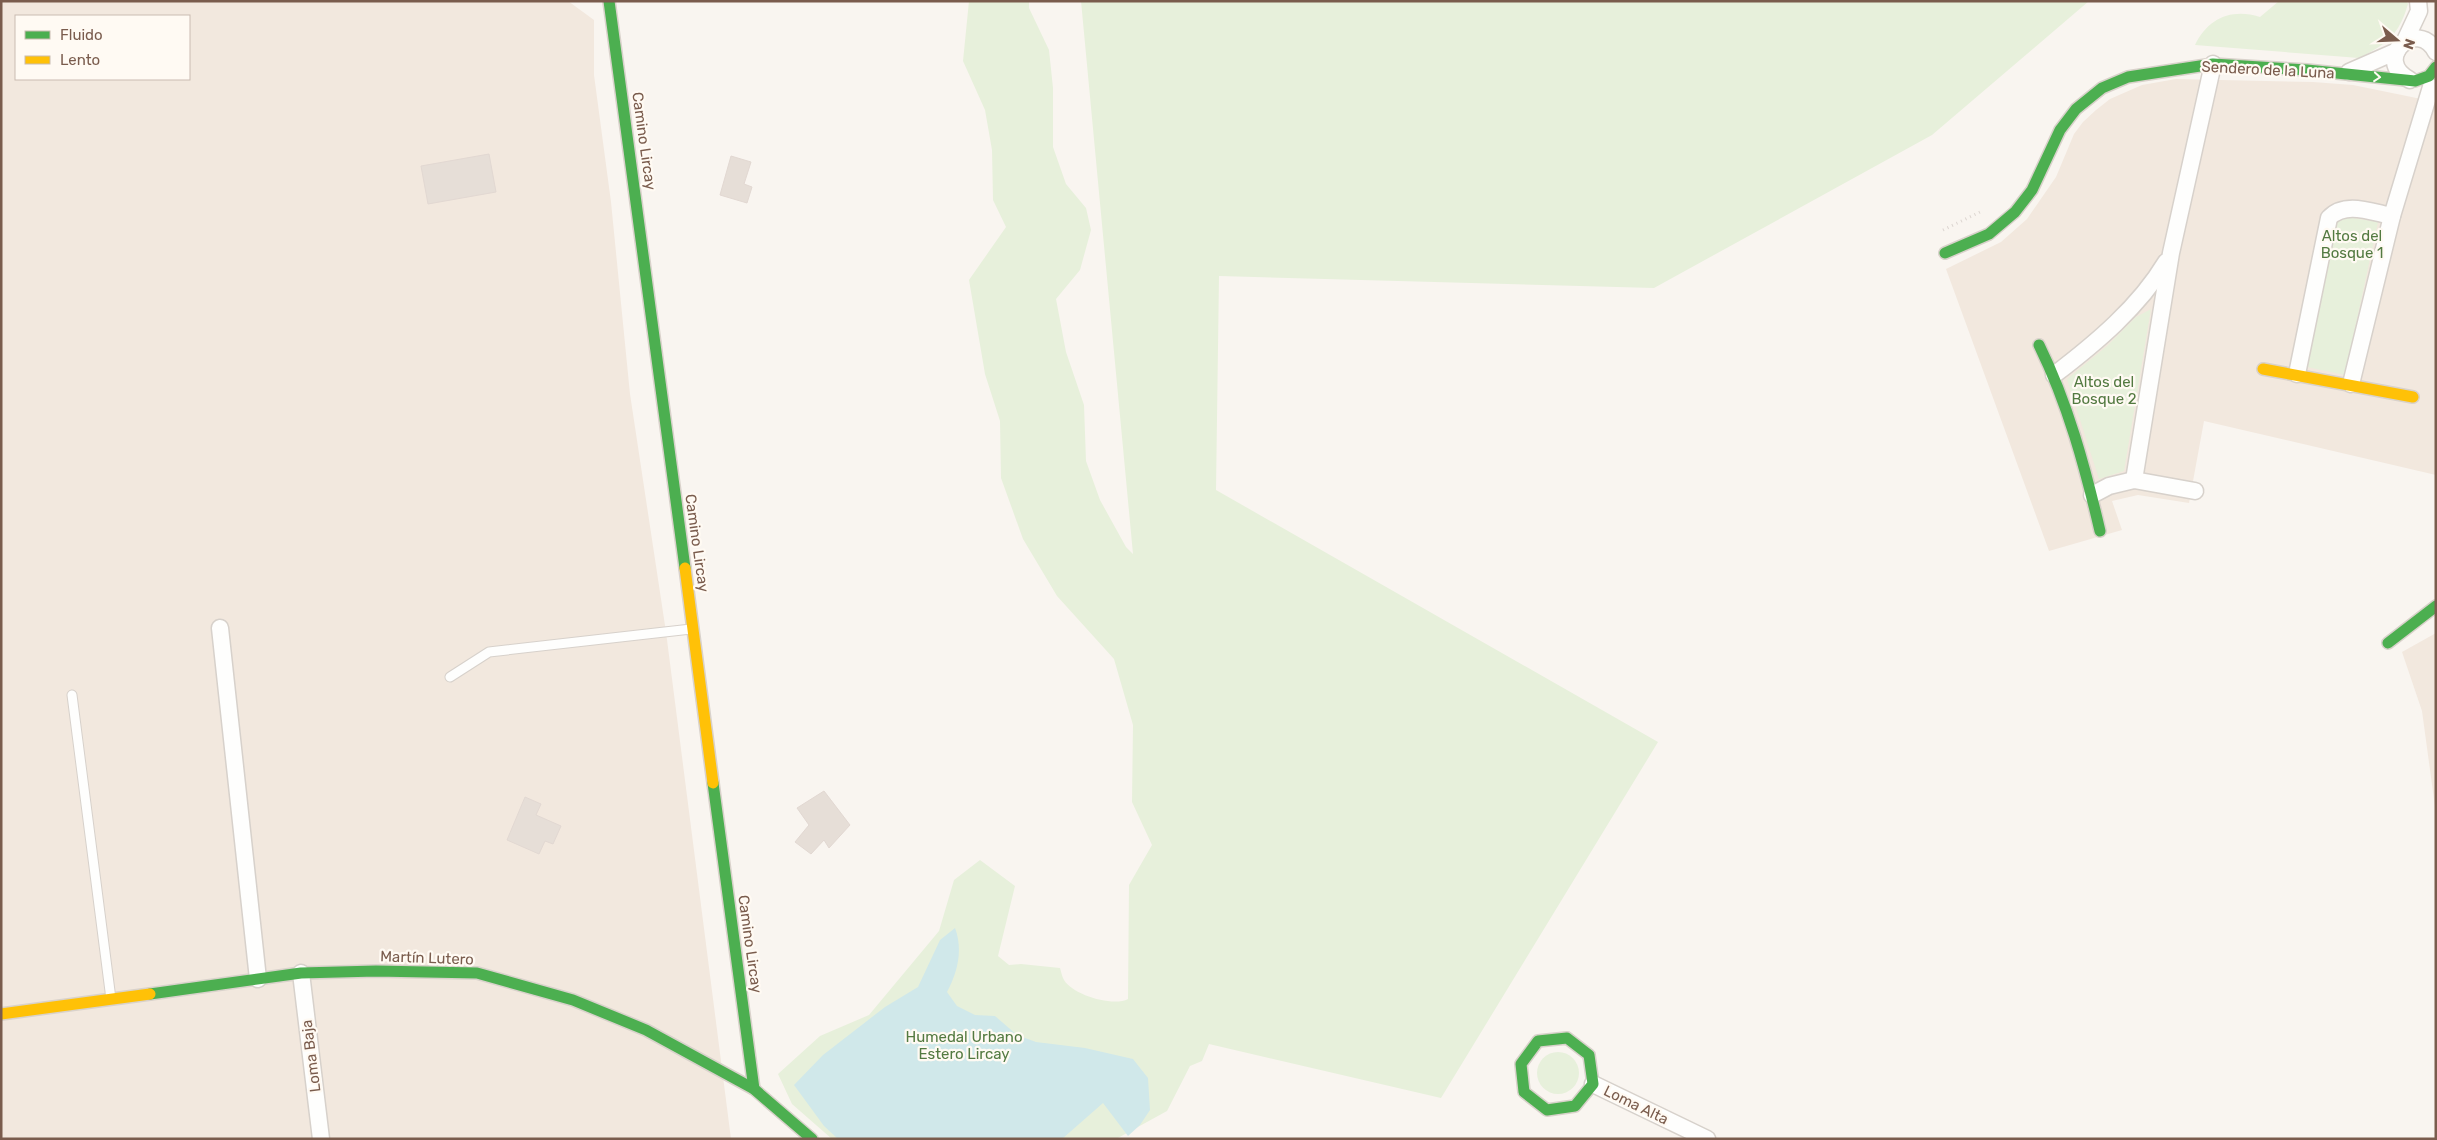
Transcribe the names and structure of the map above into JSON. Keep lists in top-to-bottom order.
{
  "streets": {
    "street": [
      "Sendero de la Luna",
      "Camino Lircay",
      "Martín Lutero",
      "Loma Baja",
      "Loma Alta"
    ]
  },
  "crossings": [
    ["Camino Lircay", "Martín Lutero"],
    ["Martín Lutero", "Loma Baja"]
  ],
  "parks": ["Altos del Bosque 1", "Altos del Bosque 2", "Humedal Urbano Estero Lircay"],
  "legend": ["Fluido", "Lento"],
  "north": "right"
}
